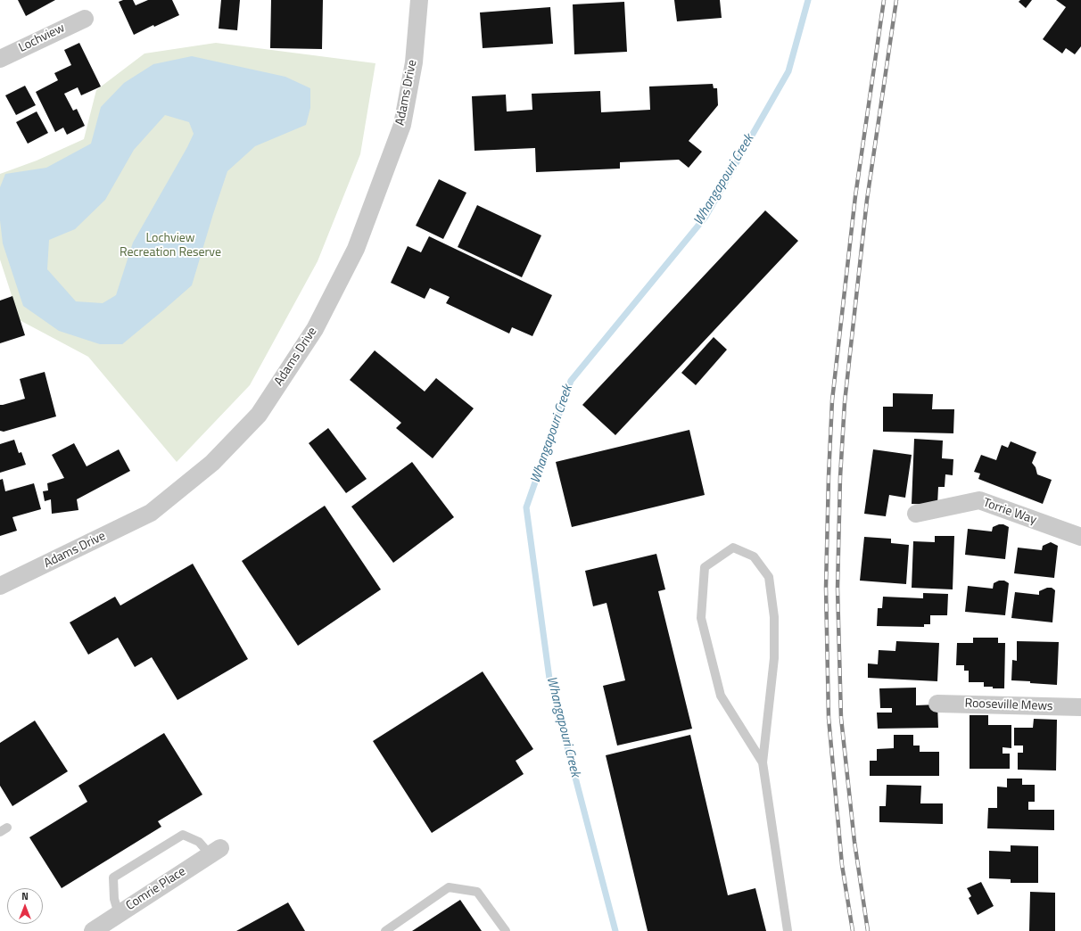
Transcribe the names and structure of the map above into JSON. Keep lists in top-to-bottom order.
{
  "streets": {
    "street": [
      "Lochview",
      "Adams Drive",
      "Torrie Way",
      "Rooseville Mews",
      "Comrie Place"
    ]
  },
  "water": ["Whangapouri Creek"],
  "parks": ["Lochview Recreation Reserve"],
  "north": "top"
}
